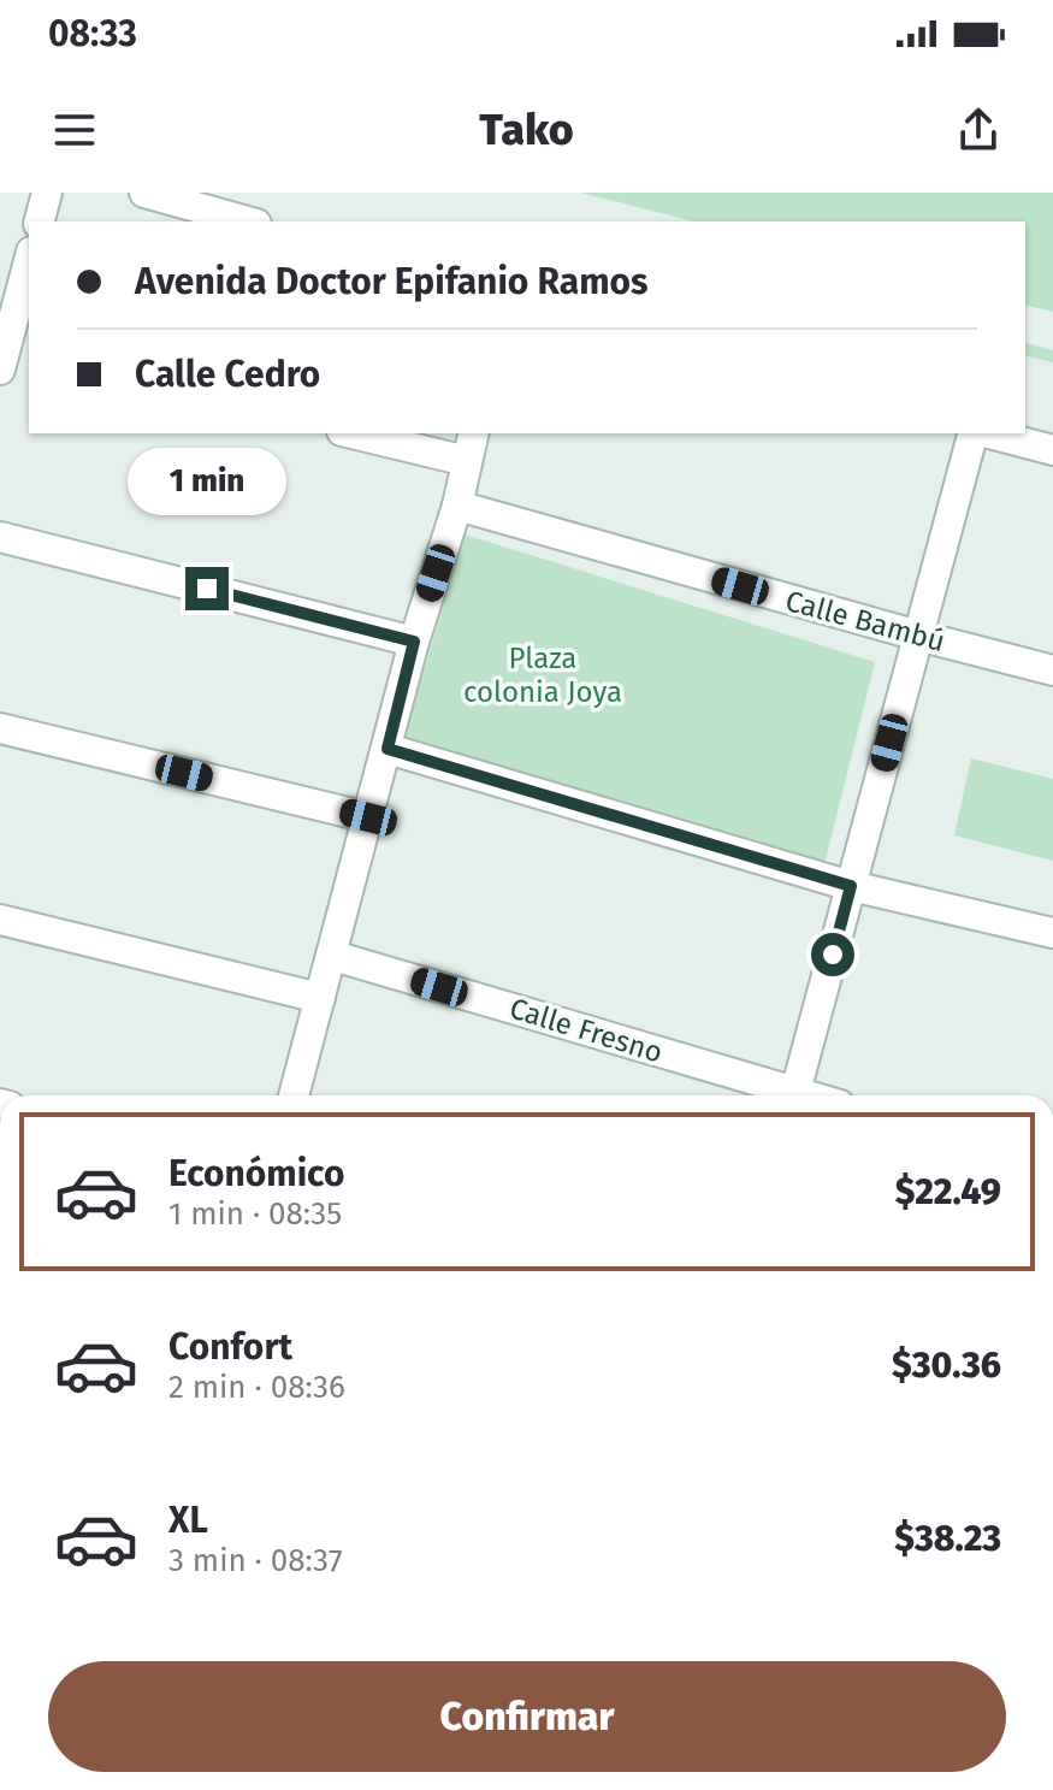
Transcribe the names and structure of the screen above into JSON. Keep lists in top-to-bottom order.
{
  "streets": {
    "street": ["Calle Bambú", "Calle Fresno"]
  },
  "parks": ["Plaza colonia Joya"],
  "page": {
    "status": "08:33",
    "header": "Tako",
    "banner": ["Avenida Doctor Epifanio Ramos", "Calle Cedro"],
    "bubble": "1 min",
    "list": [
      {
        "name": "Económico",
        "note": "1 min · 08:35",
        "value": "$22.49"
      },
      {
        "name": "Confort",
        "note": "2 min · 08:36",
        "value": "$30.36"
      },
      {
        "name": "XL",
        "note": "3 min · 08:37",
        "value": "$38.23"
      }
    ],
    "buttons": "Confirmar"
  }
}
